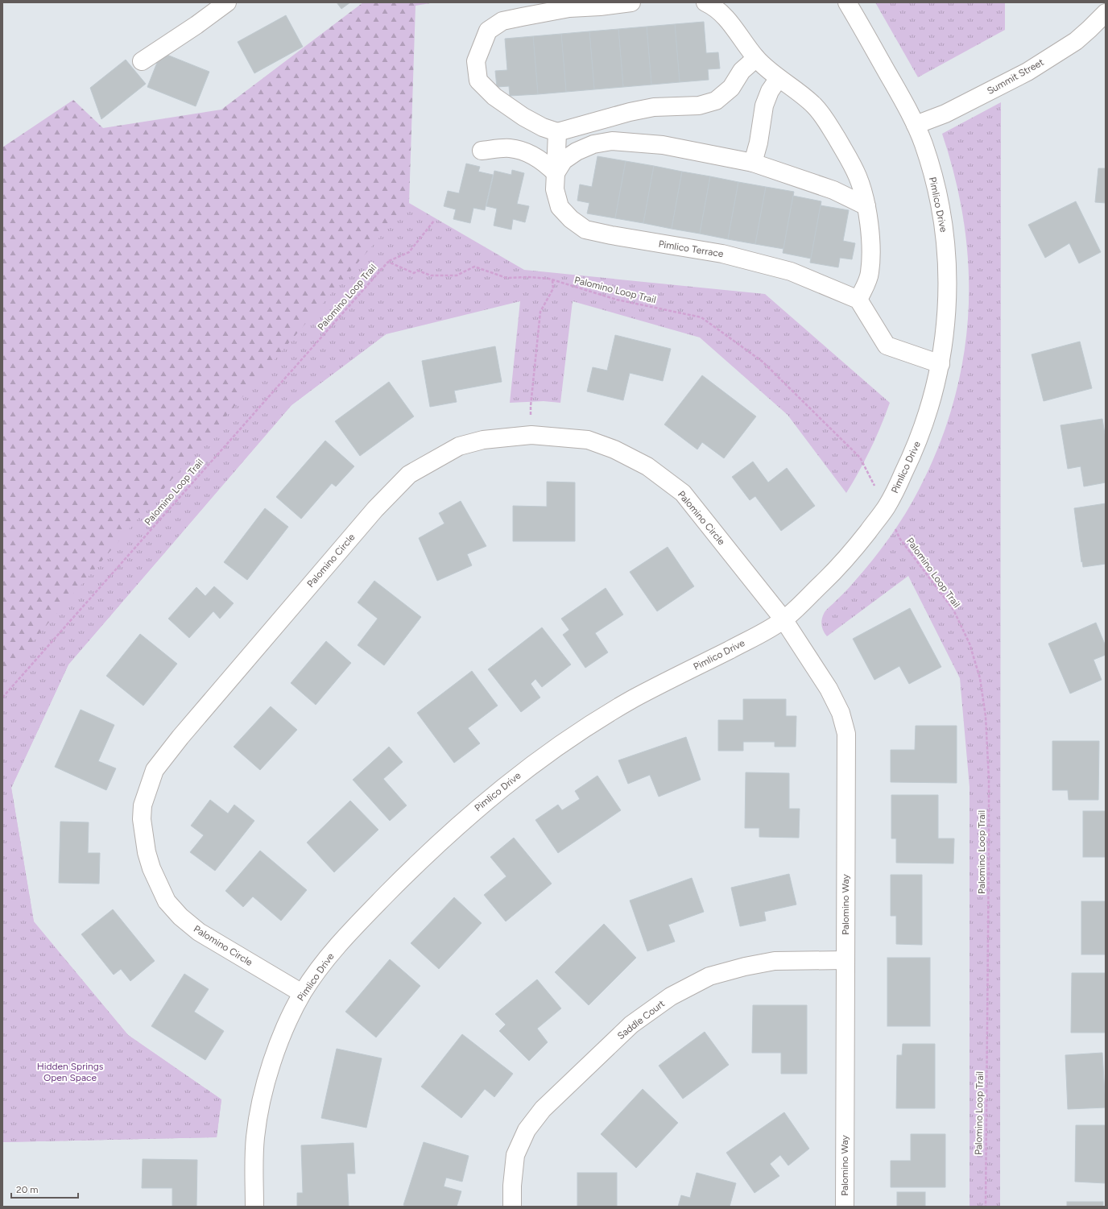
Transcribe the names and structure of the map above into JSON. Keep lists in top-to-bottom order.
{
  "streets": {
    "street": [
      "Summit Street",
      "Pimlico Drive",
      "Pimlico Terrace",
      "Palomino Circle",
      "Palomino Way",
      "Saddle Court"
    ],
    "path": ["Palomino Loop Trail"]
  },
  "crossings": [
    ["Summit Street", "Pimlico Drive"],
    ["Pimlico Drive", "Palomino Circle"],
    ["Pimlico Drive", "Palomino Way"],
    ["Palomino Circle", "Palomino Way"],
    ["Palomino Way", "Saddle Court"]
  ],
  "parks": ["Hidden Springs Open Space"],
  "scale_bar": "20 m"
}
